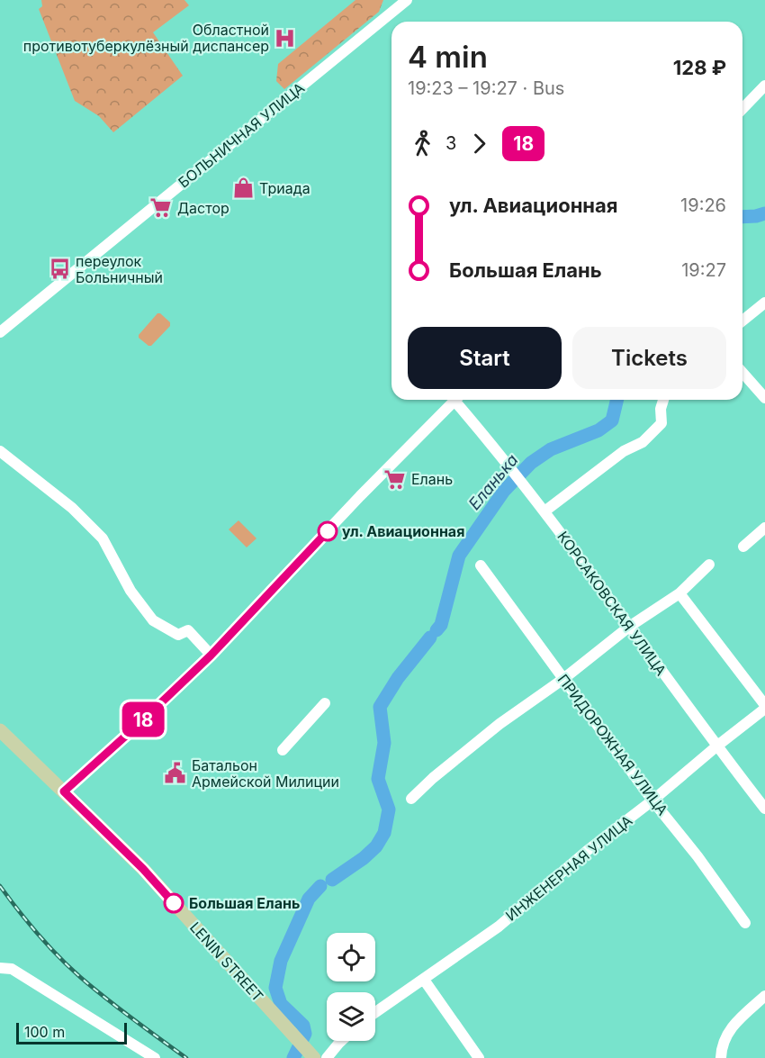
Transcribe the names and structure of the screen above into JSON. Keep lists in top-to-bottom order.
{
  "streets": {
    "main road": ["LENIN STREET"],
    "street": [
      "БОЛЬНИЧНАЯ УЛИЦА",
      "КОРСАКОВСКАЯ УЛИЦА",
      "ПРИДОРОЖНАЯ УЛИЦА",
      "ИНЖЕНЕРНАЯ УЛИЦА"
    ]
  },
  "crossings": [
    ["КОРСАКОВСКАЯ УЛИЦА", "ИНЖЕНЕРНАЯ УЛИЦА"],
    ["ПРИДОРОЖНАЯ УЛИЦА", "ИНЖЕНЕРНАЯ УЛИЦА"]
  ],
  "water": ["Еланька"],
  "places": {
    "hospital": ["Областной противотуберкулёзный диспансер"],
    "shop": ["Триада"],
    "supermarket": ["Дастор", "Елань"],
    "bus stop": ["переулок Больничный"],
    "other": ["ул. Авиационная", "Большая Елань"],
    "public building": ["Батальон Армейской Милиции"]
  },
  "lines": ["bus line 18"],
  "scale_bar": "100 m",
  "page": {
    "on_map": "18",
    "heading": ["4 min", "19:23 – 19:27 · Bus", "128 ₽"],
    "legs": ["3", "18"],
    "list": [
      {
        "name": "ул. Авиационная",
        "value": "19:26"
      },
      {
        "name": "Большая Елань",
        "value": "19:27"
      }
    ],
    "buttons": ["Start", "Tickets"],
    "scale": "100 m"
  }
}
